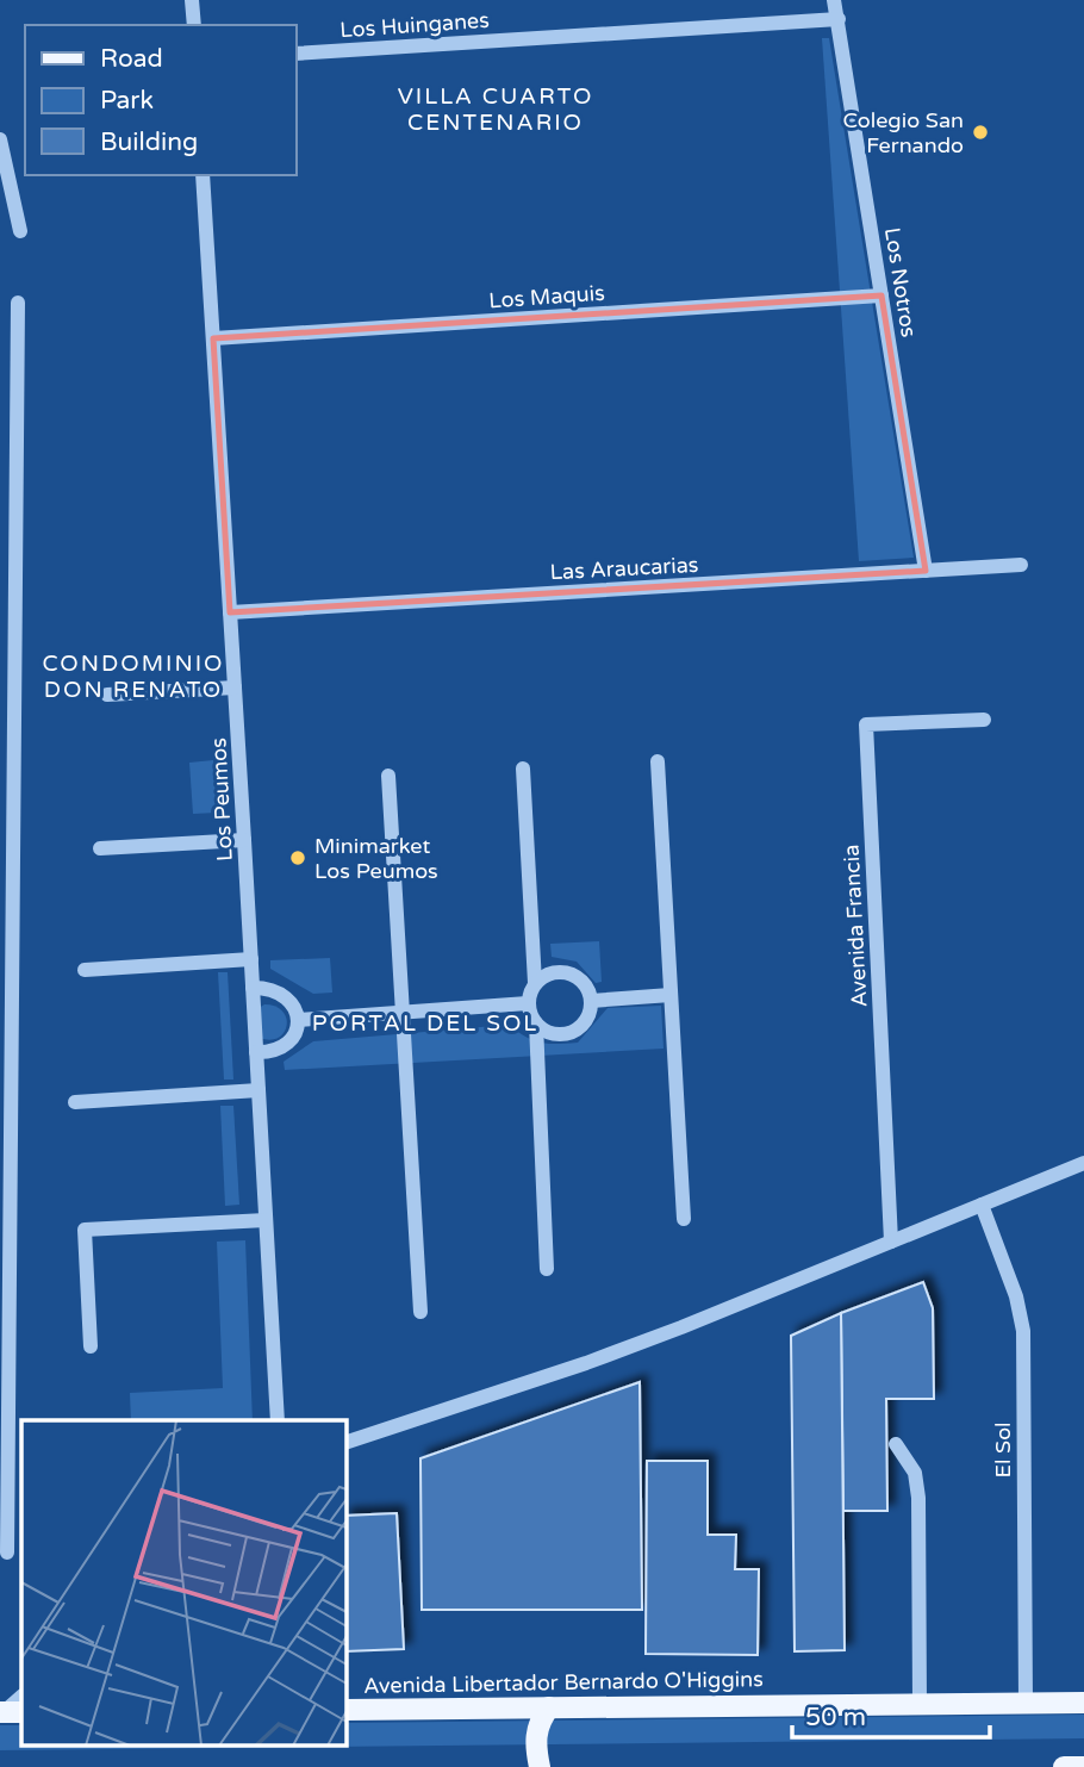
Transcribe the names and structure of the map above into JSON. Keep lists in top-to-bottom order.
{
  "streets": {
    "main road": ["Avenida Libertador Bernardo O'Higgins"],
    "street": [
      "Los Huinganes",
      "Los Notros",
      "Los Maquis",
      "Las Araucarias",
      "Los Peumos",
      "Avenida Francia",
      "El Sol"
    ]
  },
  "crossings": [
    ["Los Huinganes", "Los Notros"],
    ["Los Notros", "Los Maquis"],
    ["Los Notros", "Las Araucarias"],
    ["Los Maquis", "Los Peumos"],
    ["Las Araucarias", "Los Peumos"],
    ["El Sol", "Avenida Libertador Bernardo O'Higgins"]
  ],
  "districts": ["VILLA CUARTO CENTENARIO", "CONDOMINIO DON RENATO", "PORTAL DEL SOL"],
  "places": ["Colegio San Fernando", "Minimarket Los Peumos"],
  "legend": ["Road", "Park", "Building"],
  "scale_bar": "50 m"
}
